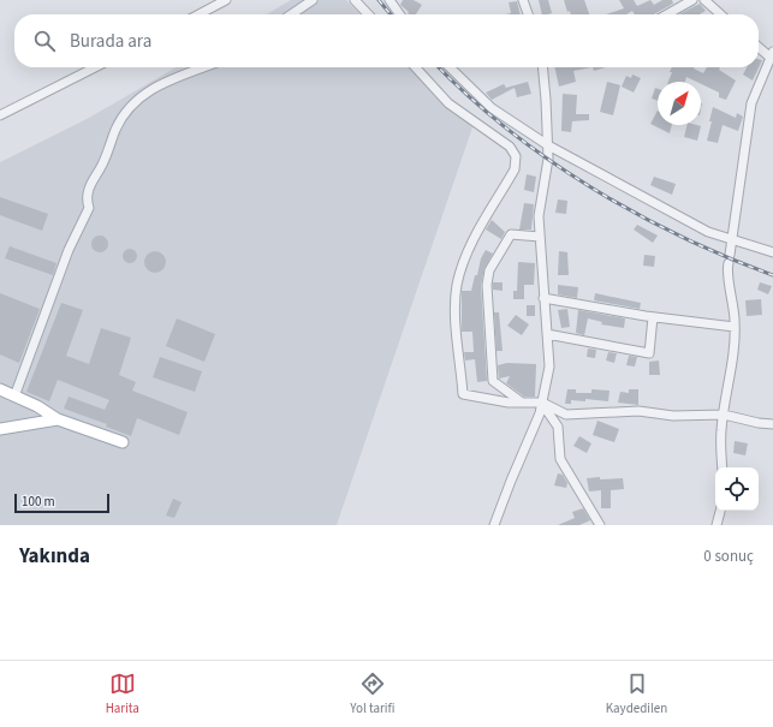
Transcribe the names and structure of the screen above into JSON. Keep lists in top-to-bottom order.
{
  "scale_bar": "100 m",
  "north": "top right",
  "page": {
    "search": "Burada ara",
    "scale": "100 m",
    "heading": ["Yakında", "0 sonuç"],
    "nav": ["Harita", "Yol tarifi", "Kaydedilen"]
  }
}
